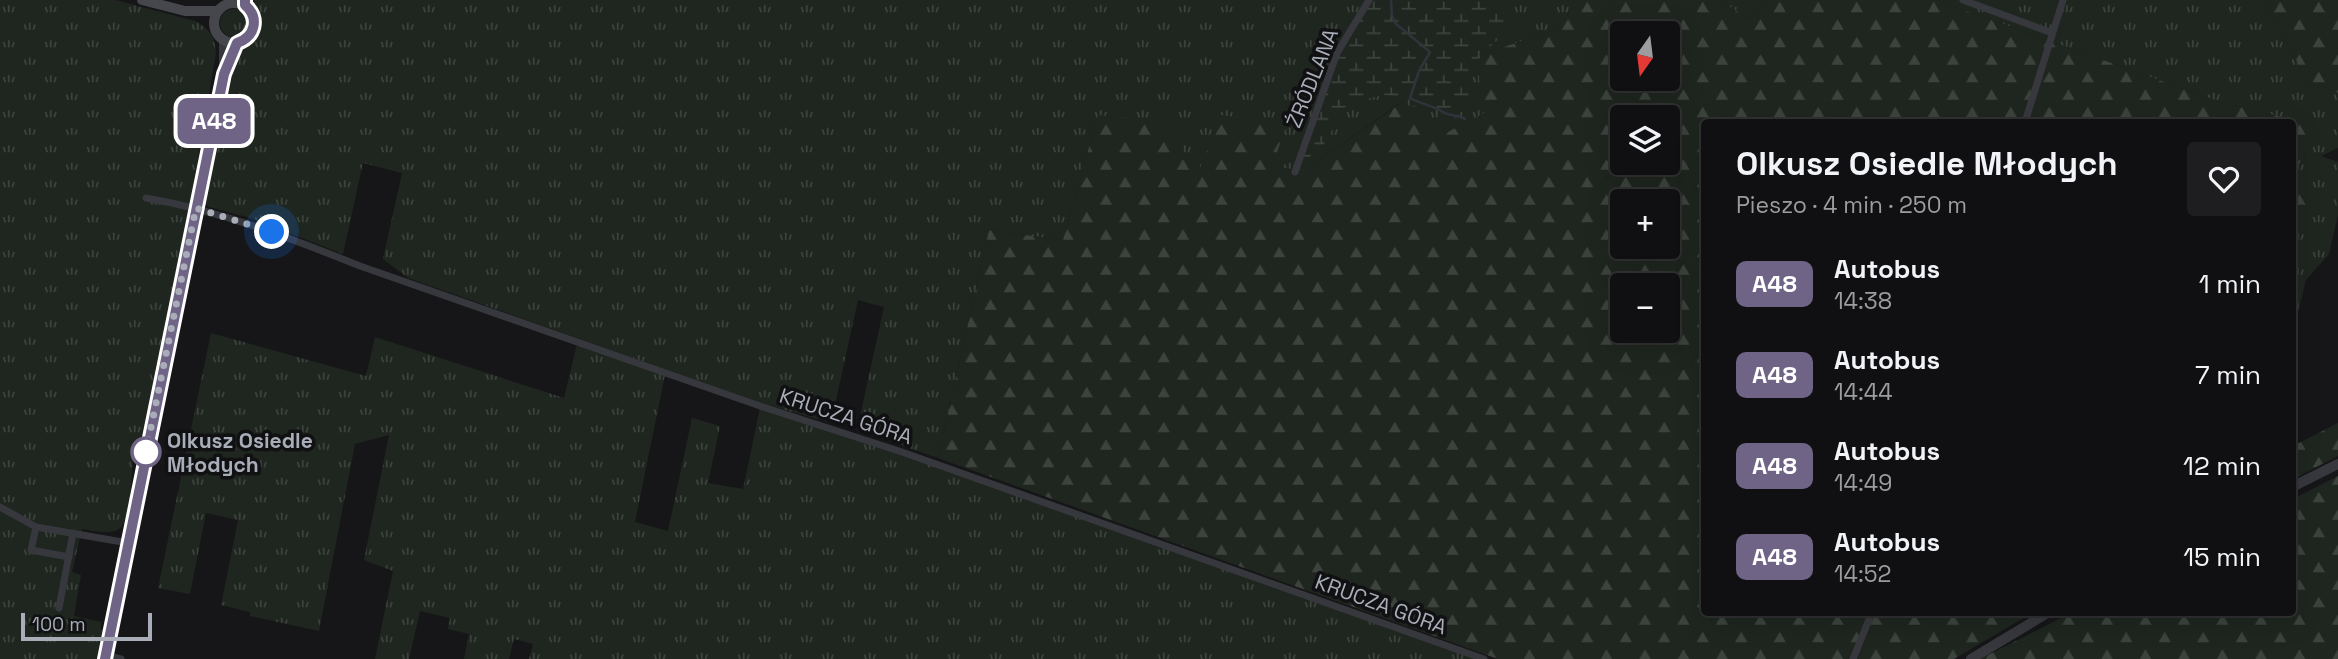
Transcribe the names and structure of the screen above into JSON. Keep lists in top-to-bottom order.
{
  "streets": {
    "street": ["ŹRÓDLANA", "KRUCZA GÓRA"]
  },
  "places": ["Olkusz Osiedle Młodych"],
  "lines": ["bus line A48"],
  "scale_bar": "100 m",
  "north": "bottom",
  "page": {
    "on_map": "A48",
    "map_buttons": ["+", "−"],
    "heading": ["Olkusz Osiedle Młodych", "Pieszo · 4 min · 250 m"],
    "list": [
      {
        "mark": "A48",
        "name": "Autobus",
        "note": "14:38",
        "value": "1 min"
      },
      {
        "mark": "A48",
        "name": "Autobus",
        "note": "14:44",
        "value": "7 min"
      },
      {
        "mark": "A48",
        "name": "Autobus",
        "note": "14:49",
        "value": "12 min"
      },
      {
        "mark": "A48",
        "name": "Autobus",
        "note": "14:52",
        "value": "15 min"
      }
    ],
    "scale": "100 m"
  }
}
